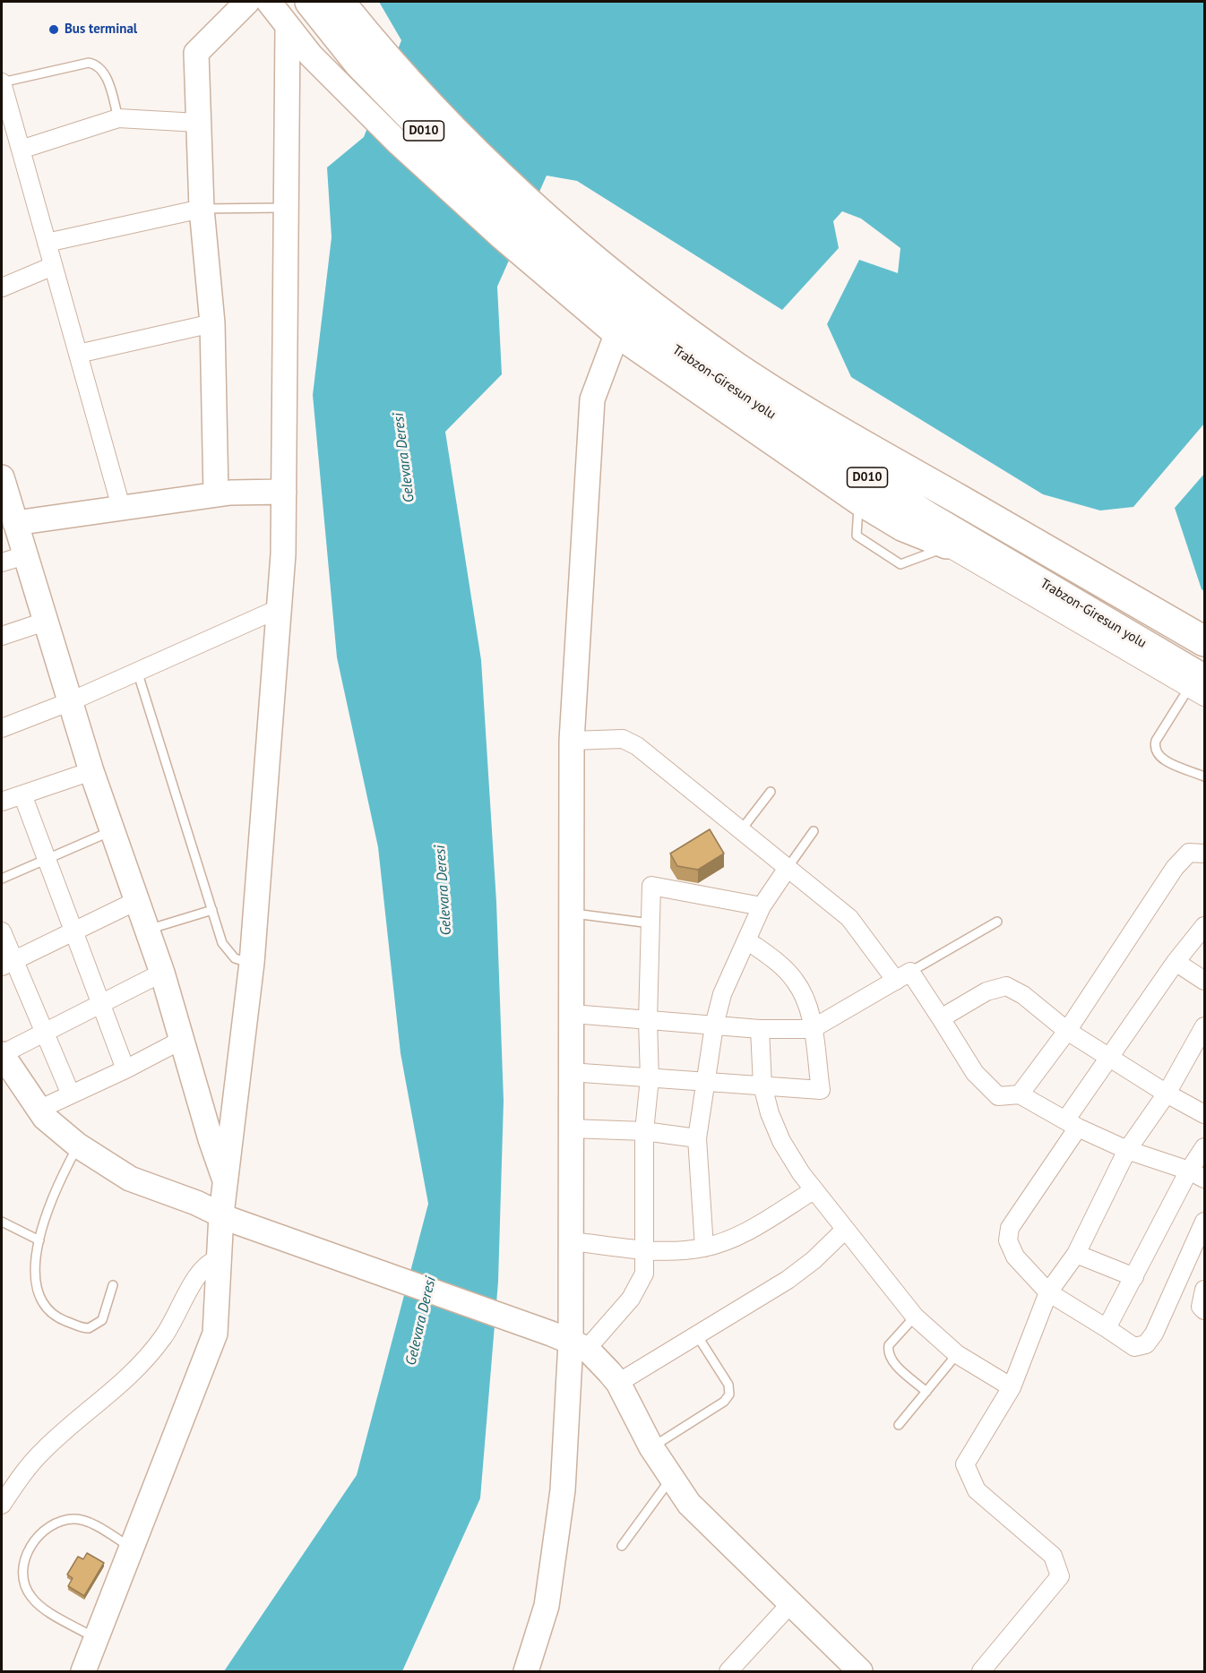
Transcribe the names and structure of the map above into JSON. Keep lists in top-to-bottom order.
{
  "streets": {
    "highway": ["D010", "Trabzon-Giresun yolu"]
  },
  "water": ["Gelevara Deresi"],
  "places": ["Bus terminal"]
}
